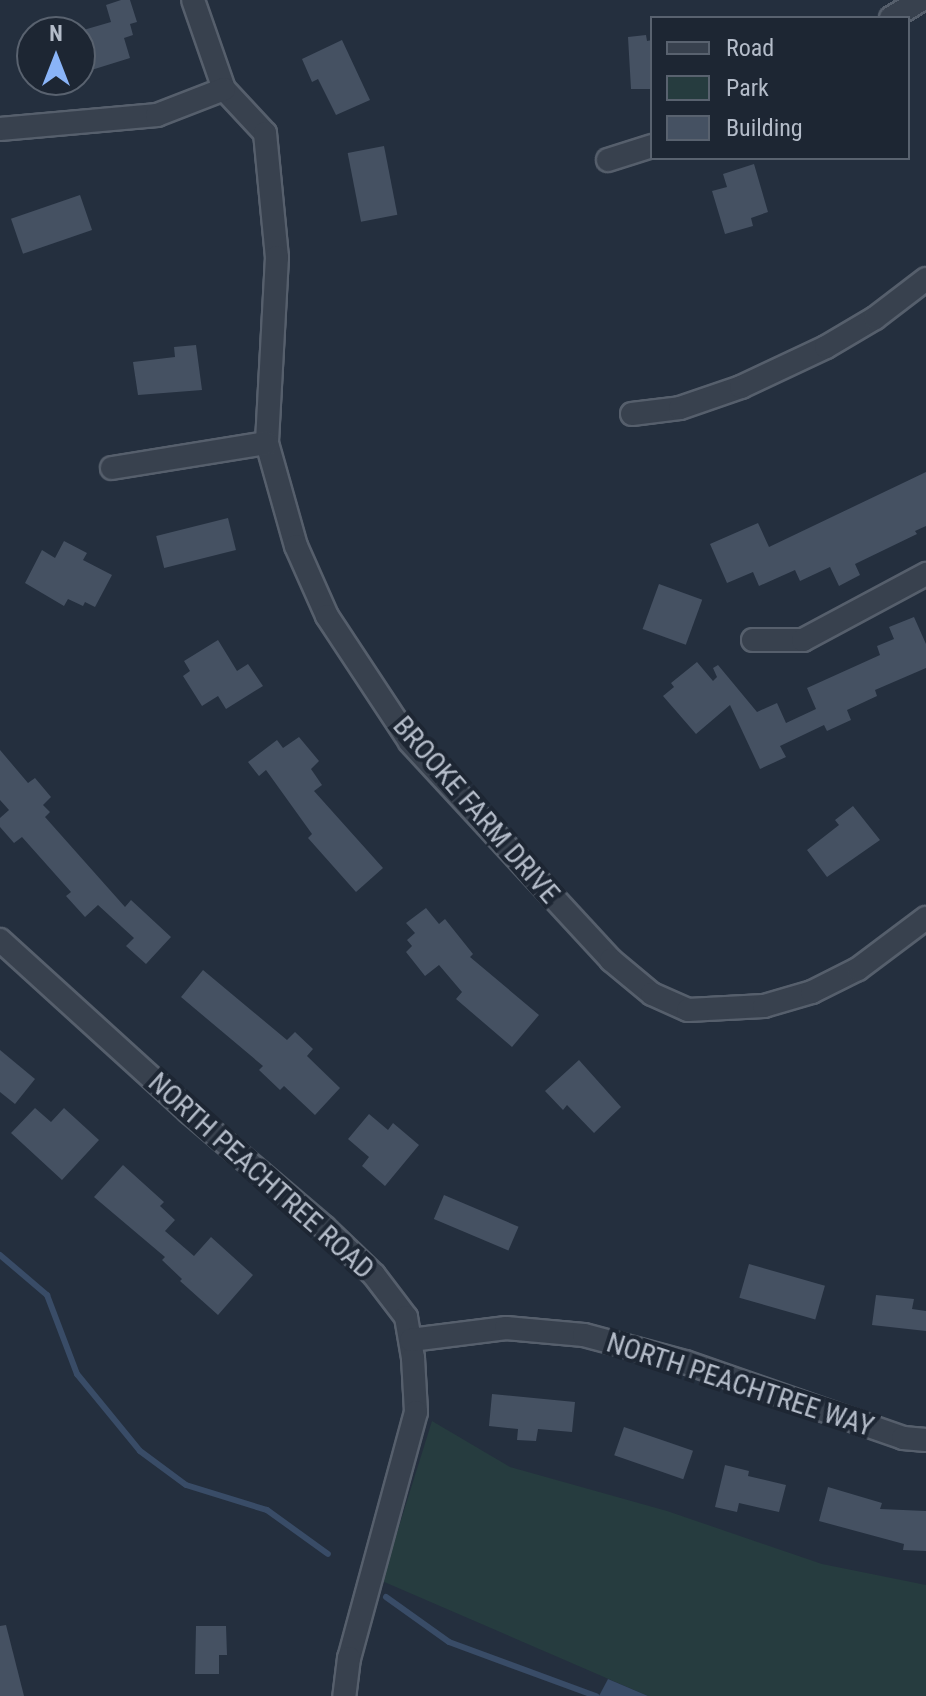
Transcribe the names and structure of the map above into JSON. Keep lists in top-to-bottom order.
{
  "streets": {
    "street": ["BROOKE FARM DRIVE", "NORTH PEACHTREE ROAD", "NORTH PEACHTREE WAY"]
  },
  "crossings": [
    ["NORTH PEACHTREE ROAD", "NORTH PEACHTREE WAY"]
  ],
  "legend": ["Road", "Park", "Building"],
  "north": "top"
}
